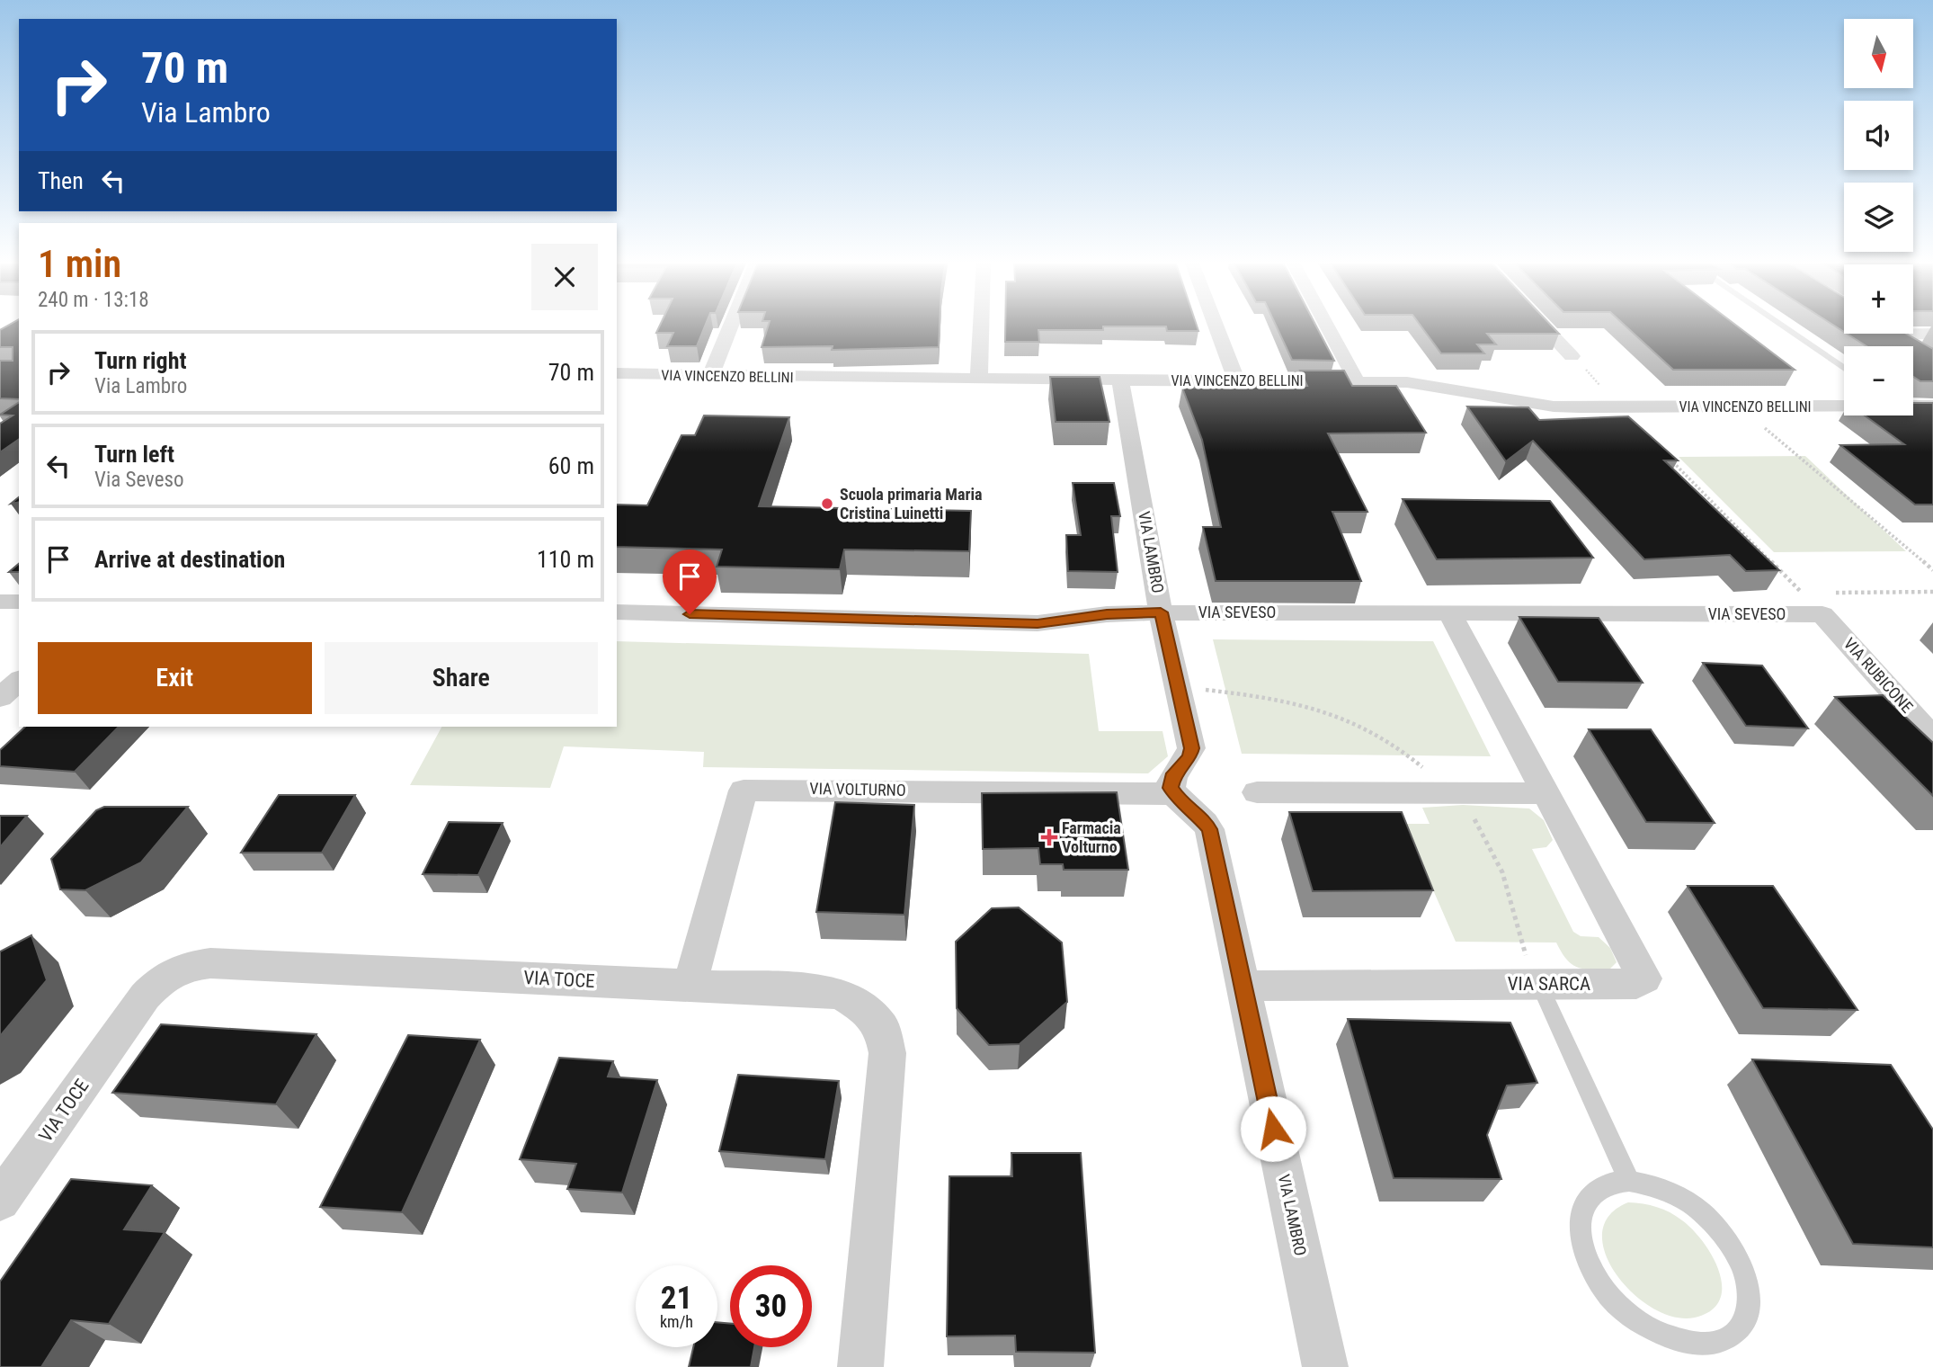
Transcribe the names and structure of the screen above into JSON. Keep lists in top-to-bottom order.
{
  "streets": {
    "street": [
      "VIA VINCENZO BELLINI",
      "VIA LAMBRO",
      "VIA SEVESO",
      "VIA RUBICONE",
      "VIA VOLTURNO",
      "VIA TOCE",
      "VIA SARCA"
    ]
  },
  "crossings": [
    ["VIA VINCENZO BELLINI", "VIA LAMBRO"],
    ["VIA LAMBRO", "VIA SEVESO"],
    ["VIA LAMBRO", "VIA VOLTURNO"],
    ["VIA LAMBRO", "VIA SARCA"],
    ["VIA SEVESO", "VIA RUBICONE"],
    ["VIA SEVESO", "VIA SARCA"],
    ["VIA VOLTURNO", "VIA TOCE"]
  ],
  "places": {
    "other": ["Scuola primaria Maria Cristina Luinetti"],
    "health": ["Farmacia Volturno"]
  },
  "north": "bottom",
  "page": {
    "map_buttons": ["+", "−"],
    "turn": ["70 m", "Via Lambro"],
    "then": "Then",
    "heading": ["1 min", "240 m · 13:18"],
    "list": [
      {
        "name": "Turn right",
        "note": "Via Lambro",
        "value": "70 m"
      },
      {
        "name": "Turn left",
        "note": "Via Seveso",
        "value": "60 m"
      },
      {
        "name": "Arrive at destination",
        "value": "110 m"
      }
    ],
    "buttons": ["Exit", "Share"],
    "speed": "21 km/h",
    "limit": "30"
  }
}
